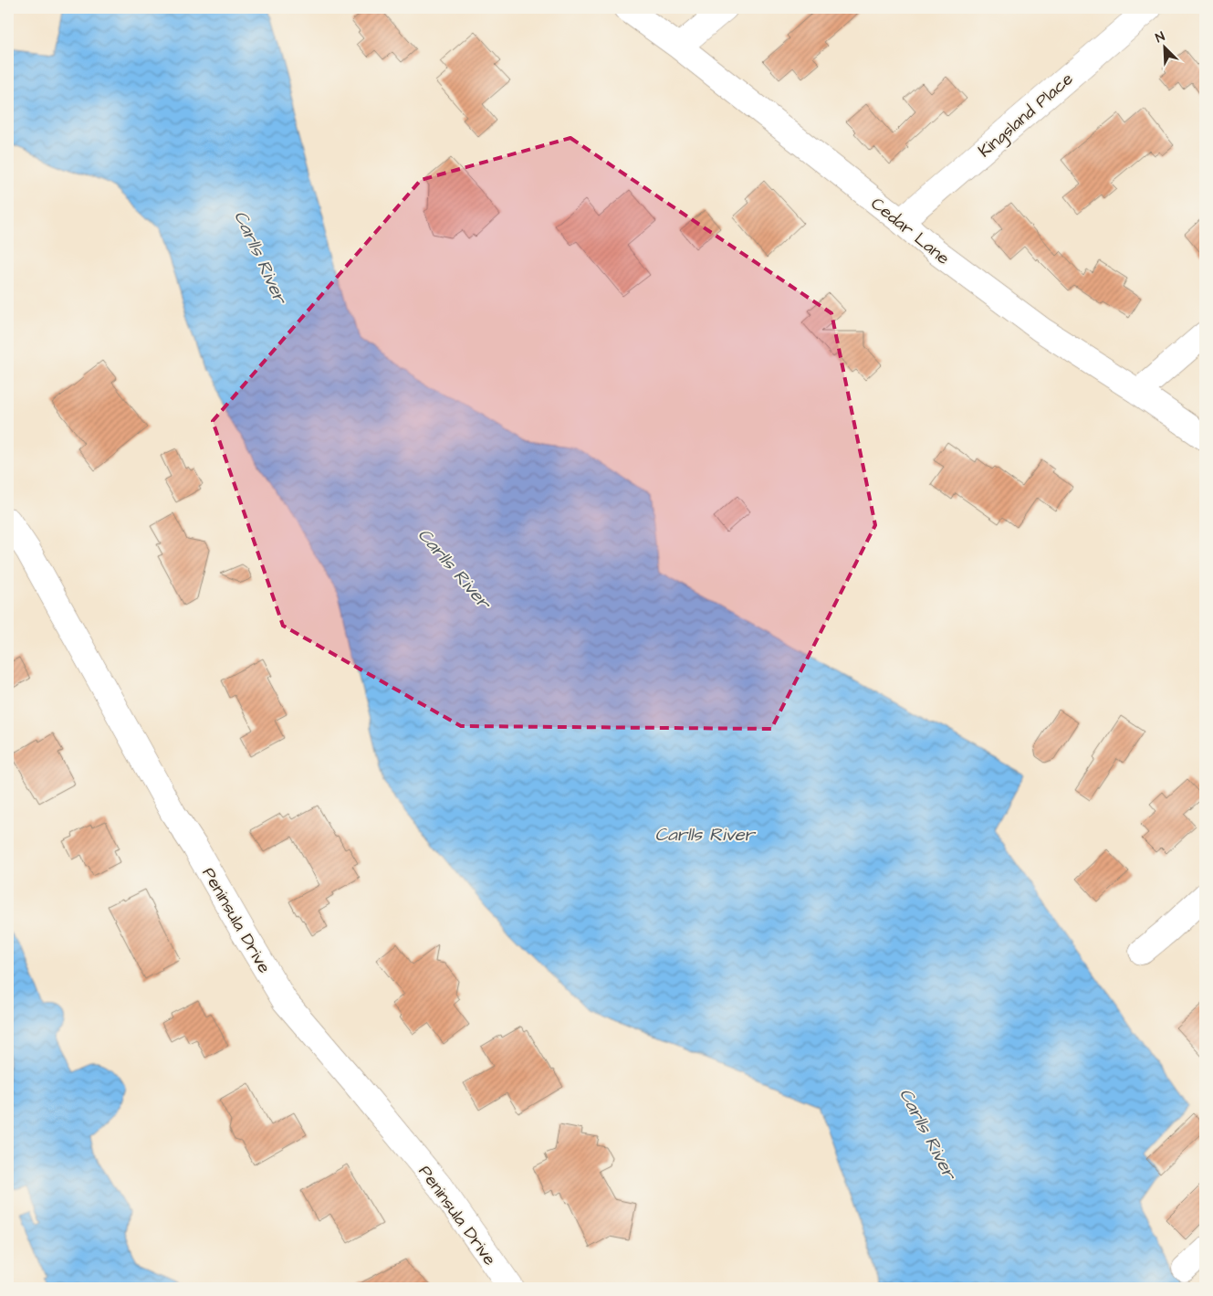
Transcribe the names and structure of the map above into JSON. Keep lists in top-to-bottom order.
{
  "streets": {
    "street": ["Kingsland Place", "Cedar Lane", "Peninsula Drive"]
  },
  "crossings": [
    ["Kingsland Place", "Cedar Lane"]
  ],
  "water": ["Carlls River"],
  "north": "top left"
}
